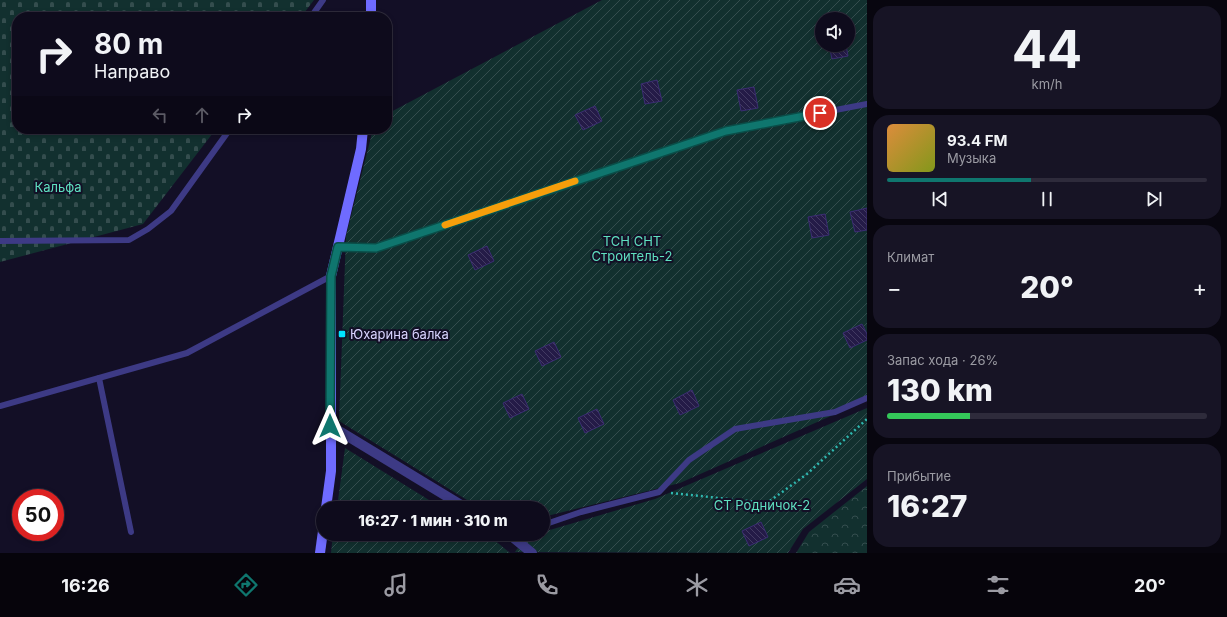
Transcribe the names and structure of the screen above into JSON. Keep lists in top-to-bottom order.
{
  "parks": ["Кальфа", "ТСН СНТ Строитель-2", "СТ Родничок-2"],
  "places": {
    "transit": ["Юхарина балка"]
  },
  "page": {
    "tile": [
      ["44", "km/h"],
      "Климат",
      ["Запас хода · 26%", "130 km"],
      ["Прибытие", "16:27"]
    ],
    "turn": ["80 m", "Направо"],
    "song": ["93.4 FM", "Музыка"],
    "heat": ["−", "20°", "+"],
    "limit": "50",
    "trip": "16:27 · 1 мин · 310 m",
    "tabs": ["16:26", "20°"]
  }
}
